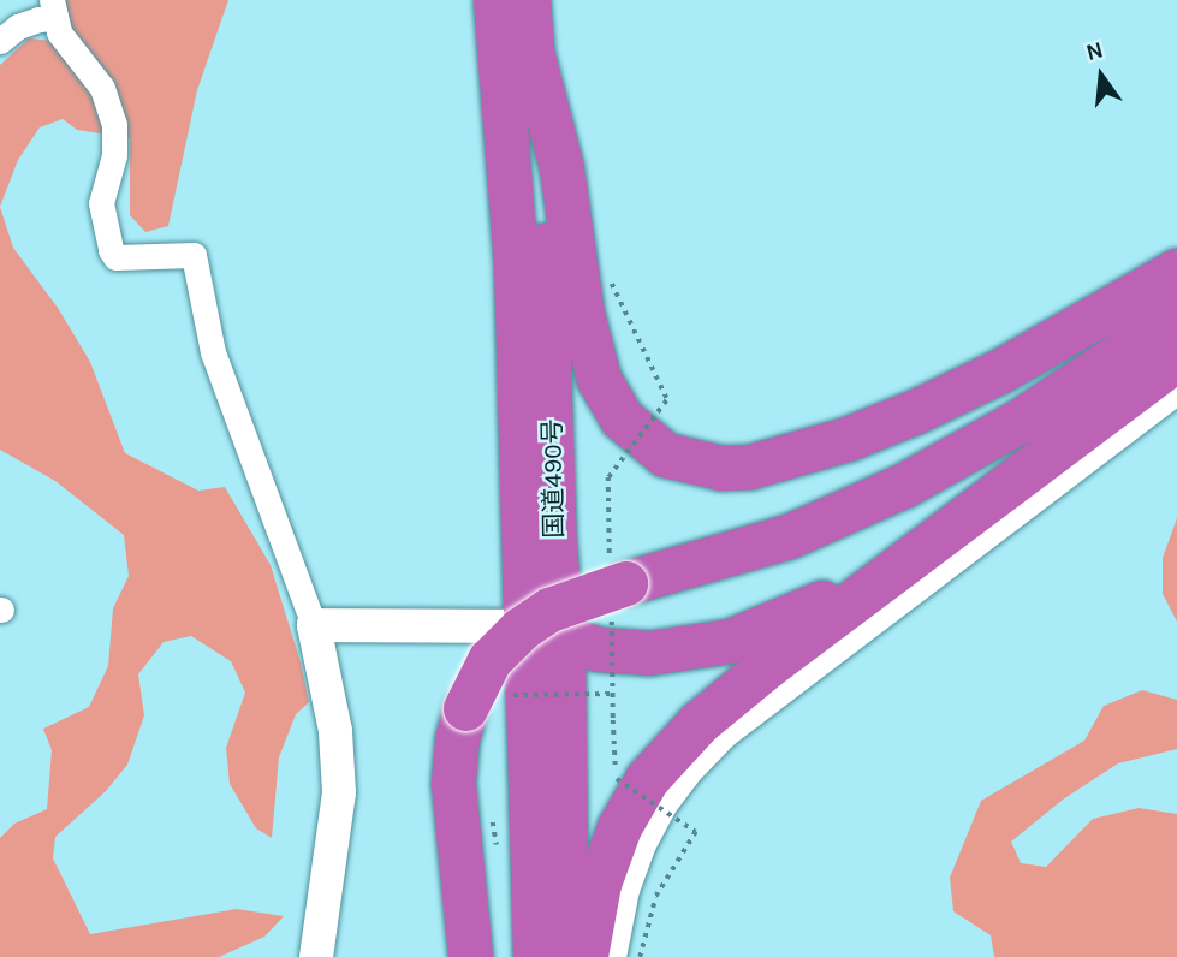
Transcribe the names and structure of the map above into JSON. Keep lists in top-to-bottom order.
{
  "streets": {
    "highway": ["国道490号"]
  },
  "north": "top"
}
